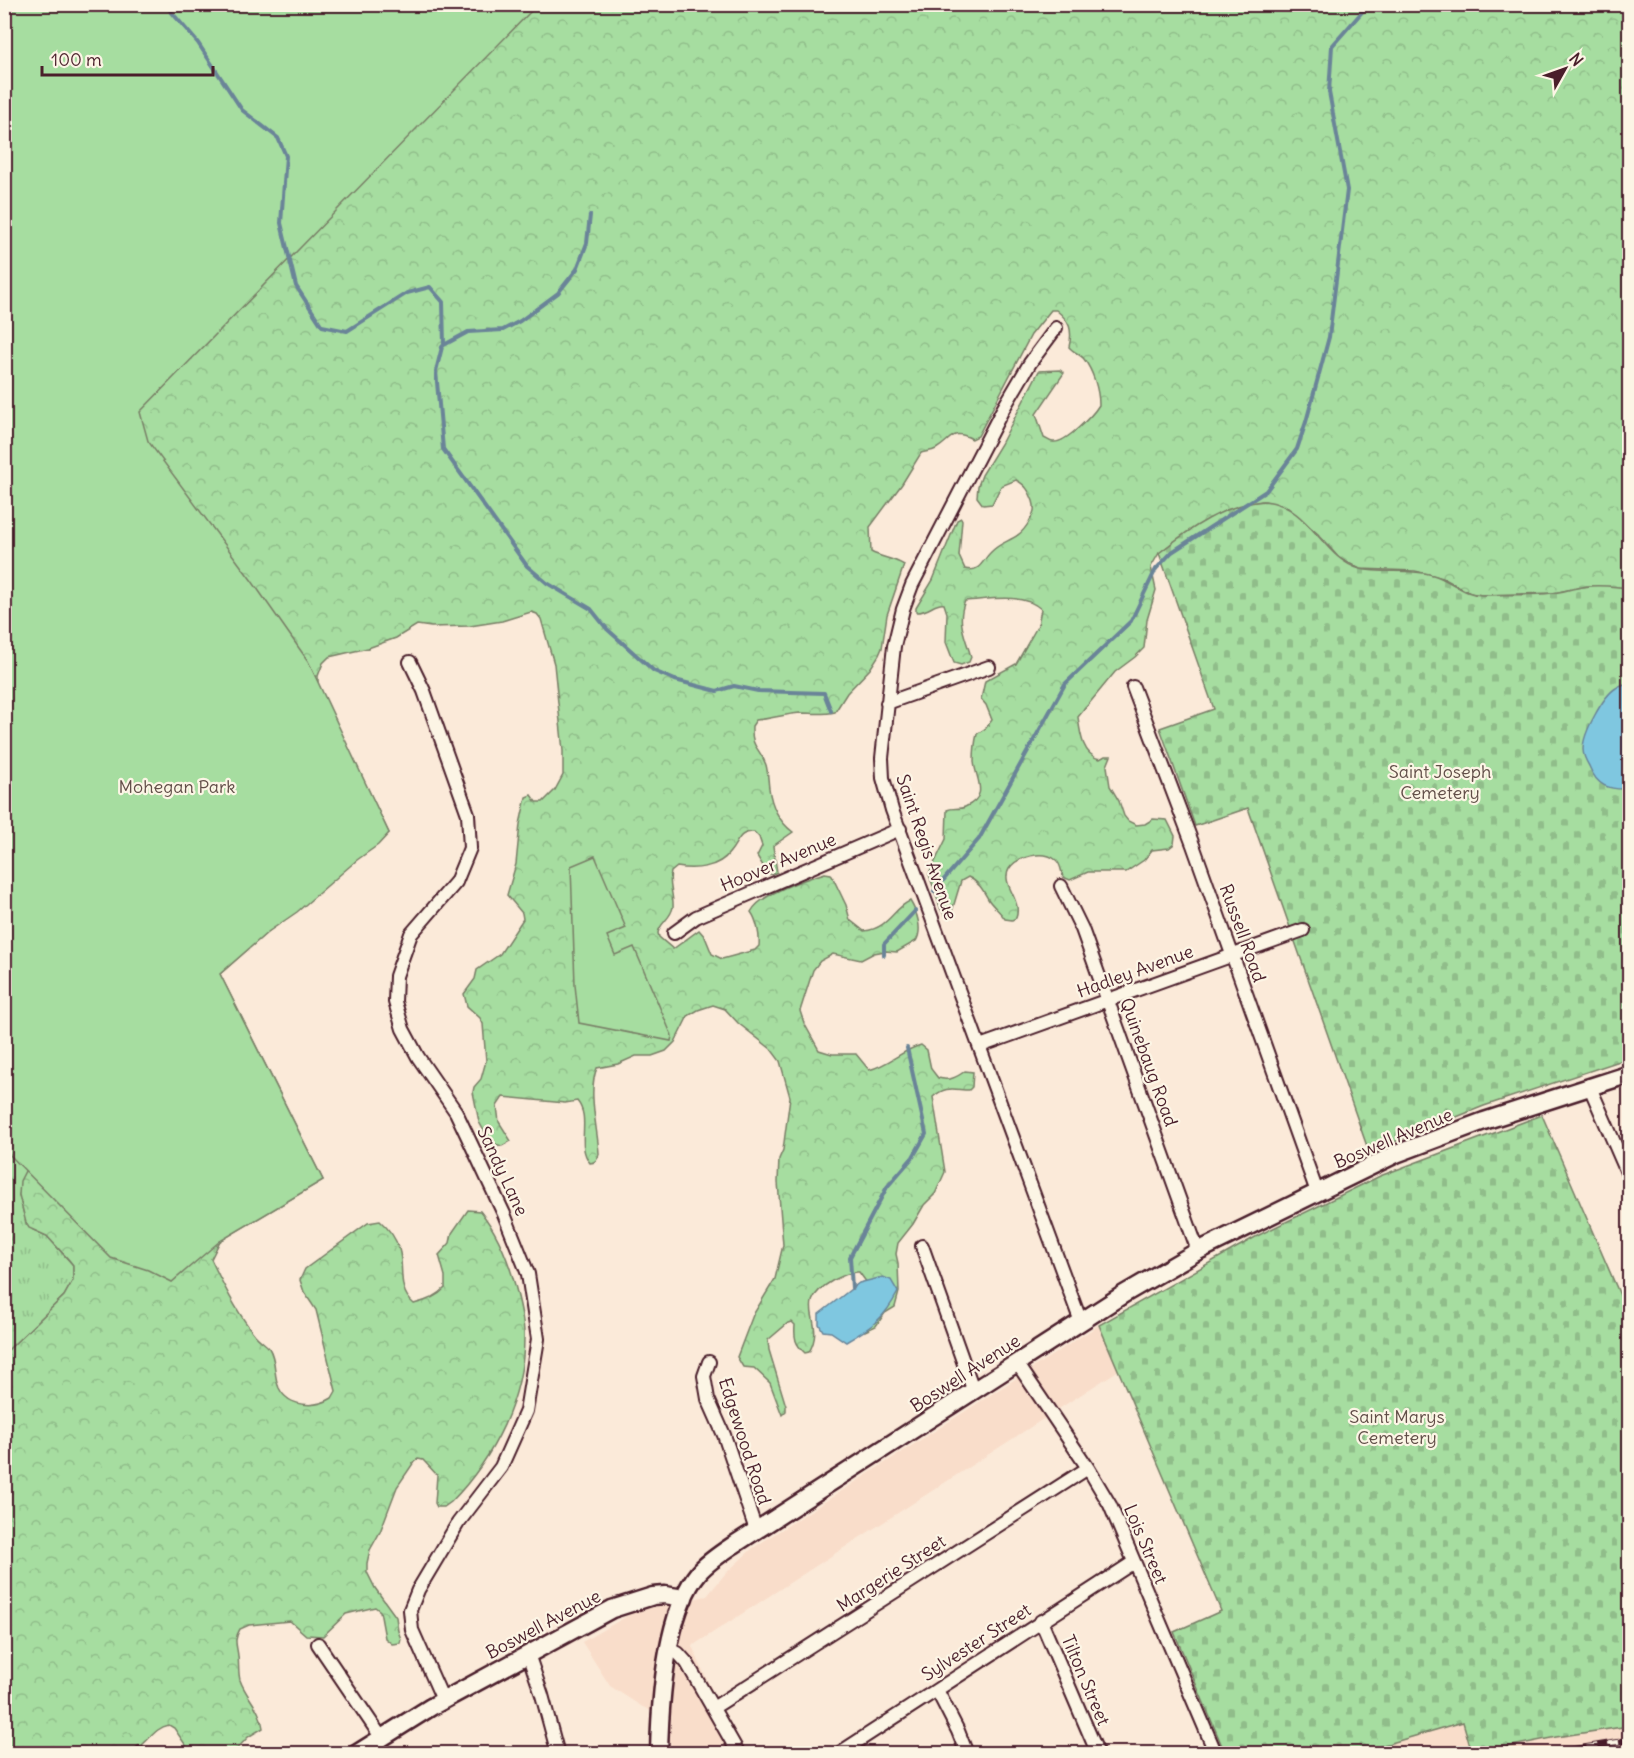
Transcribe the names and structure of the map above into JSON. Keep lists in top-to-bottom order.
{
  "streets": {
    "main road": ["Boswell Avenue"],
    "street": [
      "Saint Regis Avenue",
      "Hoover Avenue",
      "Russell Road",
      "Hadley Avenue",
      "Quinebaug Road",
      "Sandy Lane",
      "Edgewood Road",
      "Lois Street",
      "Margerie Street",
      "Sylvester Street",
      "Tilton Street"
    ]
  },
  "crossings": [
    ["Saint Regis Avenue", "Hoover Avenue"],
    ["Saint Regis Avenue", "Hadley Avenue"],
    ["Saint Regis Avenue", "Boswell Avenue"],
    ["Russell Road", "Hadley Avenue"],
    ["Russell Road", "Boswell Avenue"],
    ["Hadley Avenue", "Quinebaug Road"],
    ["Quinebaug Road", "Boswell Avenue"],
    ["Boswell Avenue", "Sandy Lane"],
    ["Boswell Avenue", "Edgewood Road"],
    ["Boswell Avenue", "Lois Street"],
    ["Lois Street", "Margerie Street"],
    ["Lois Street", "Sylvester Street"],
    ["Sylvester Street", "Tilton Street"]
  ],
  "parks": ["Saint Joseph Cemetery", "Mohegan Park", "Saint Marys Cemetery"],
  "scale_bar": "100 m",
  "north": "top right"
}
